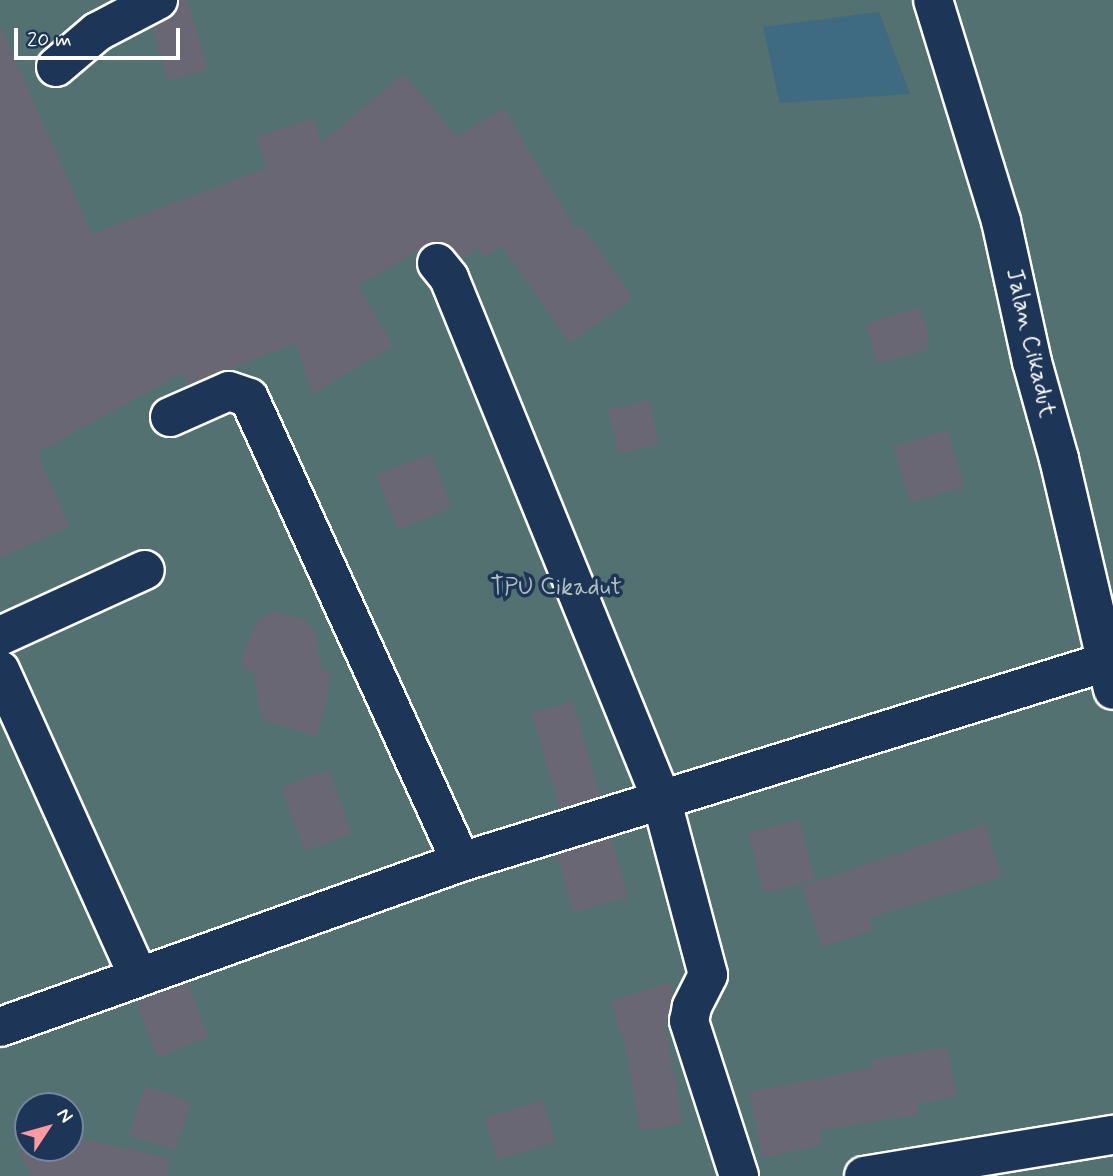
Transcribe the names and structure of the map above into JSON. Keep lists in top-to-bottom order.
{
  "streets": {
    "street": ["Jalan Cikadut"]
  },
  "parks": ["TPU Cikadut"],
  "scale_bar": "20 m",
  "north": "top right"
}
